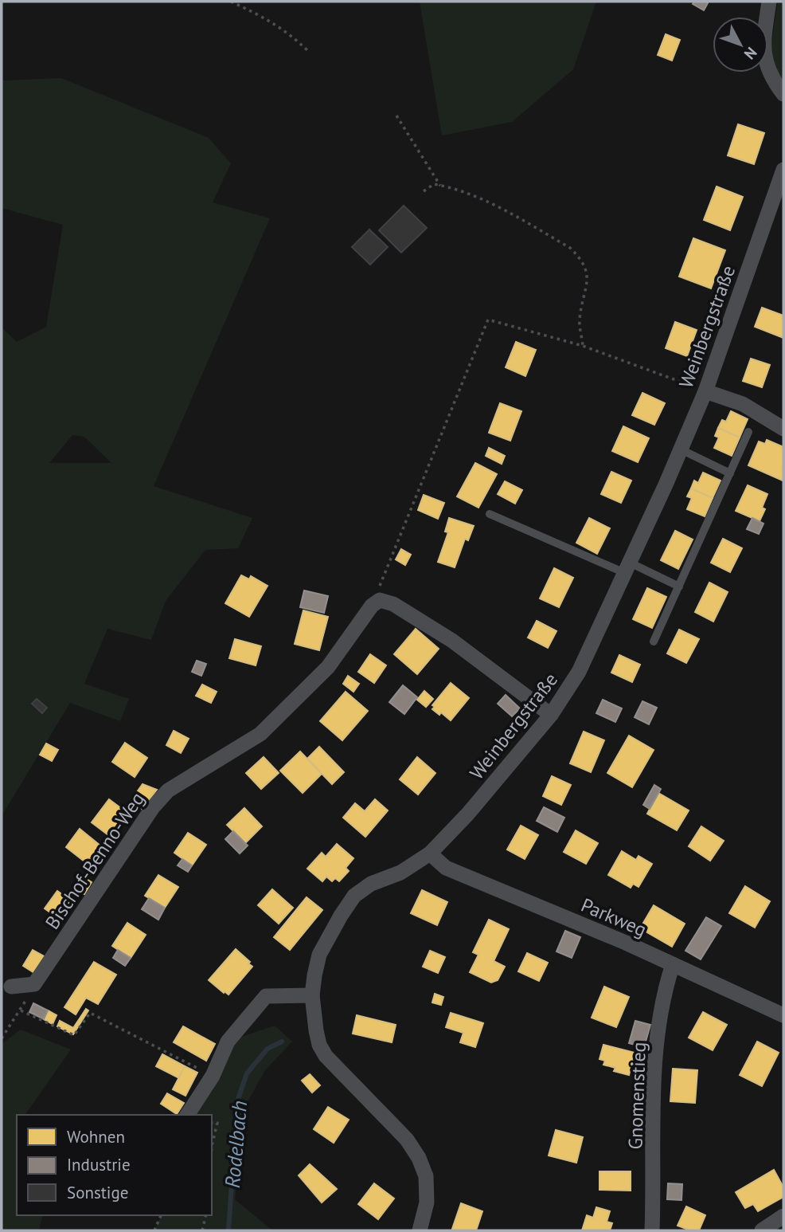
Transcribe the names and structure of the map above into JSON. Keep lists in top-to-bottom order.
{
  "streets": {
    "street": [
      "Weinbergstraße",
      "Bischof-Benno-Weg",
      "Parkweg",
      "Gnomenstieg"
    ]
  },
  "crossings": [
    ["Weinbergstraße", "Bischof-Benno-Weg"],
    ["Weinbergstraße", "Parkweg"],
    ["Parkweg", "Gnomenstieg"]
  ],
  "water": ["Rodelbach"],
  "legend": ["Wohnen", "Industrie", "Sonstige"],
  "north": "bottom right"
}
